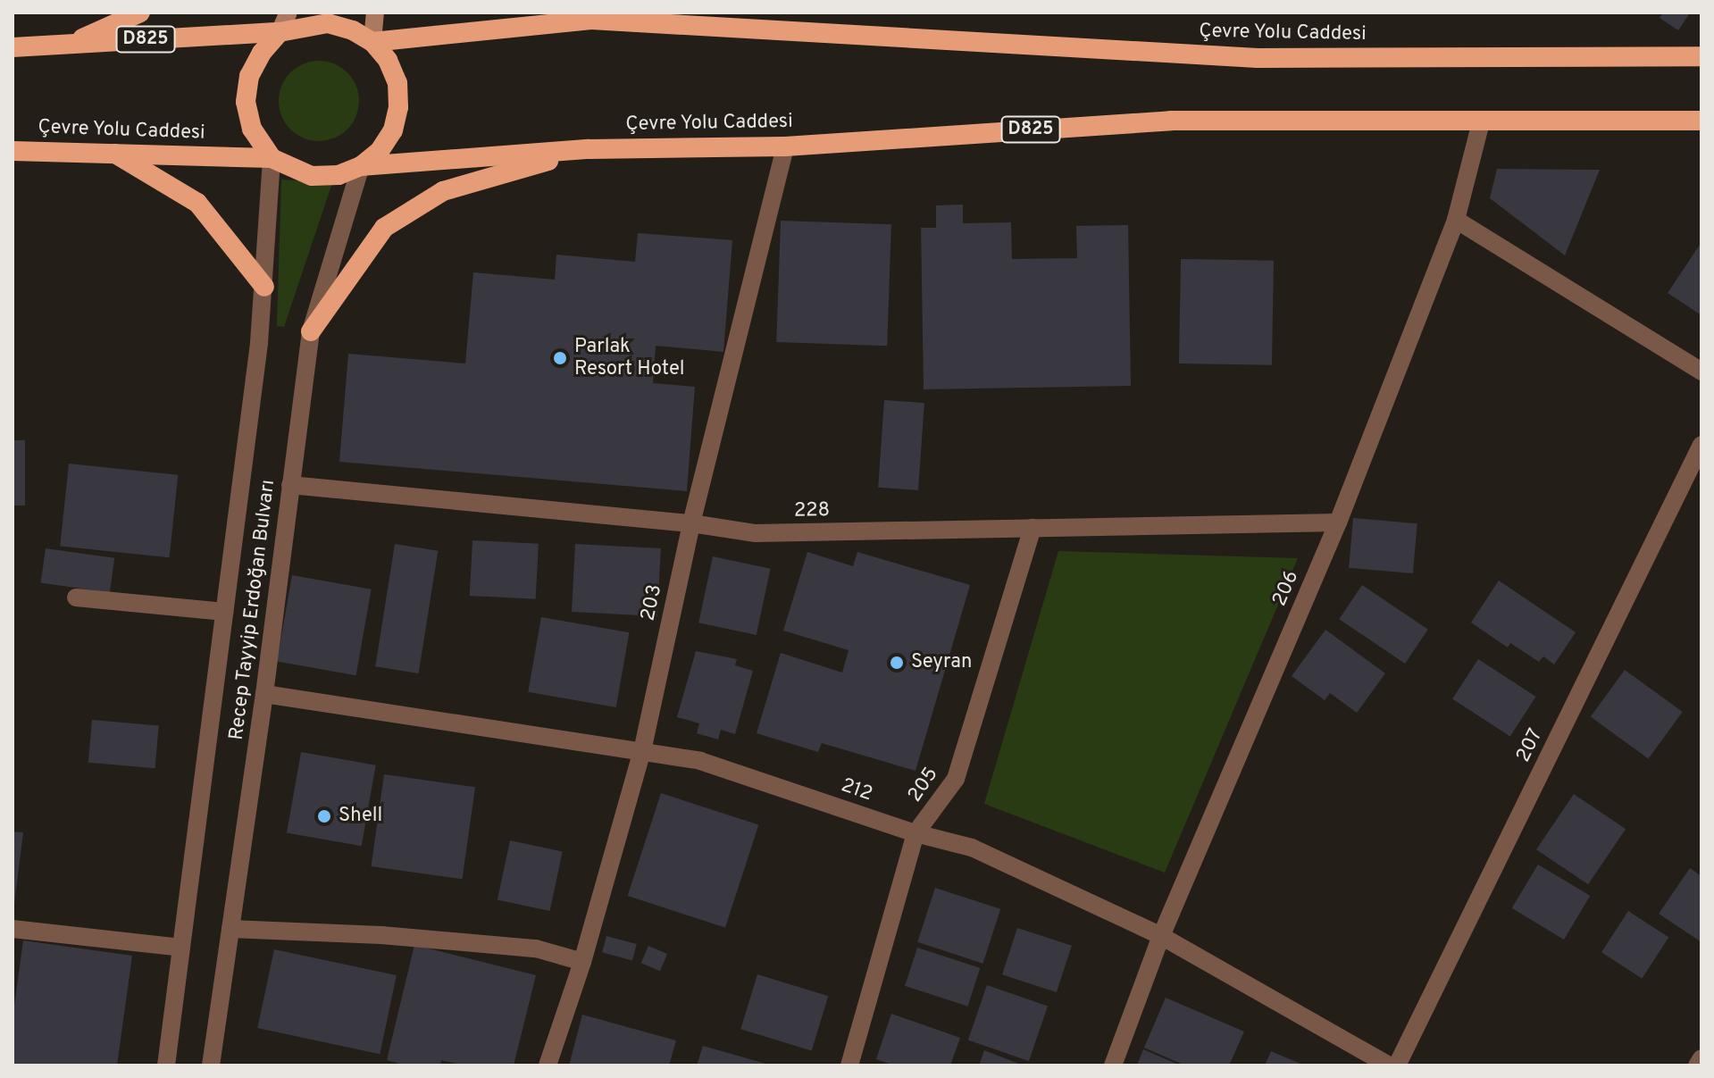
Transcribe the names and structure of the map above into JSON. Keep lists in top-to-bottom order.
{
  "streets": {
    "highway": ["Çevre Yolu Caddesi", "D825"],
    "street": [
      "228",
      "206",
      "203",
      "Recep Tayyip Erdoğan Bulvarı",
      "207",
      "205",
      "212"
    ]
  },
  "crossings": [
    ["Çevre Yolu Caddesi", "D825"],
    ["Çevre Yolu Caddesi", "206"],
    ["Çevre Yolu Caddesi", "203"],
    ["Çevre Yolu Caddesi", "Recep Tayyip Erdoğan Bulvarı"],
    ["D825", "Recep Tayyip Erdoğan Bulvarı"],
    ["228", "206"],
    ["228", "203"],
    ["228", "Recep Tayyip Erdoğan Bulvarı"],
    ["228", "205"],
    ["206", "212"],
    ["203", "212"],
    ["Recep Tayyip Erdoğan Bulvarı", "212"],
    ["205", "212"]
  ],
  "places": ["Parlak Resort Hotel", "Seyran", "Shell"]
}
